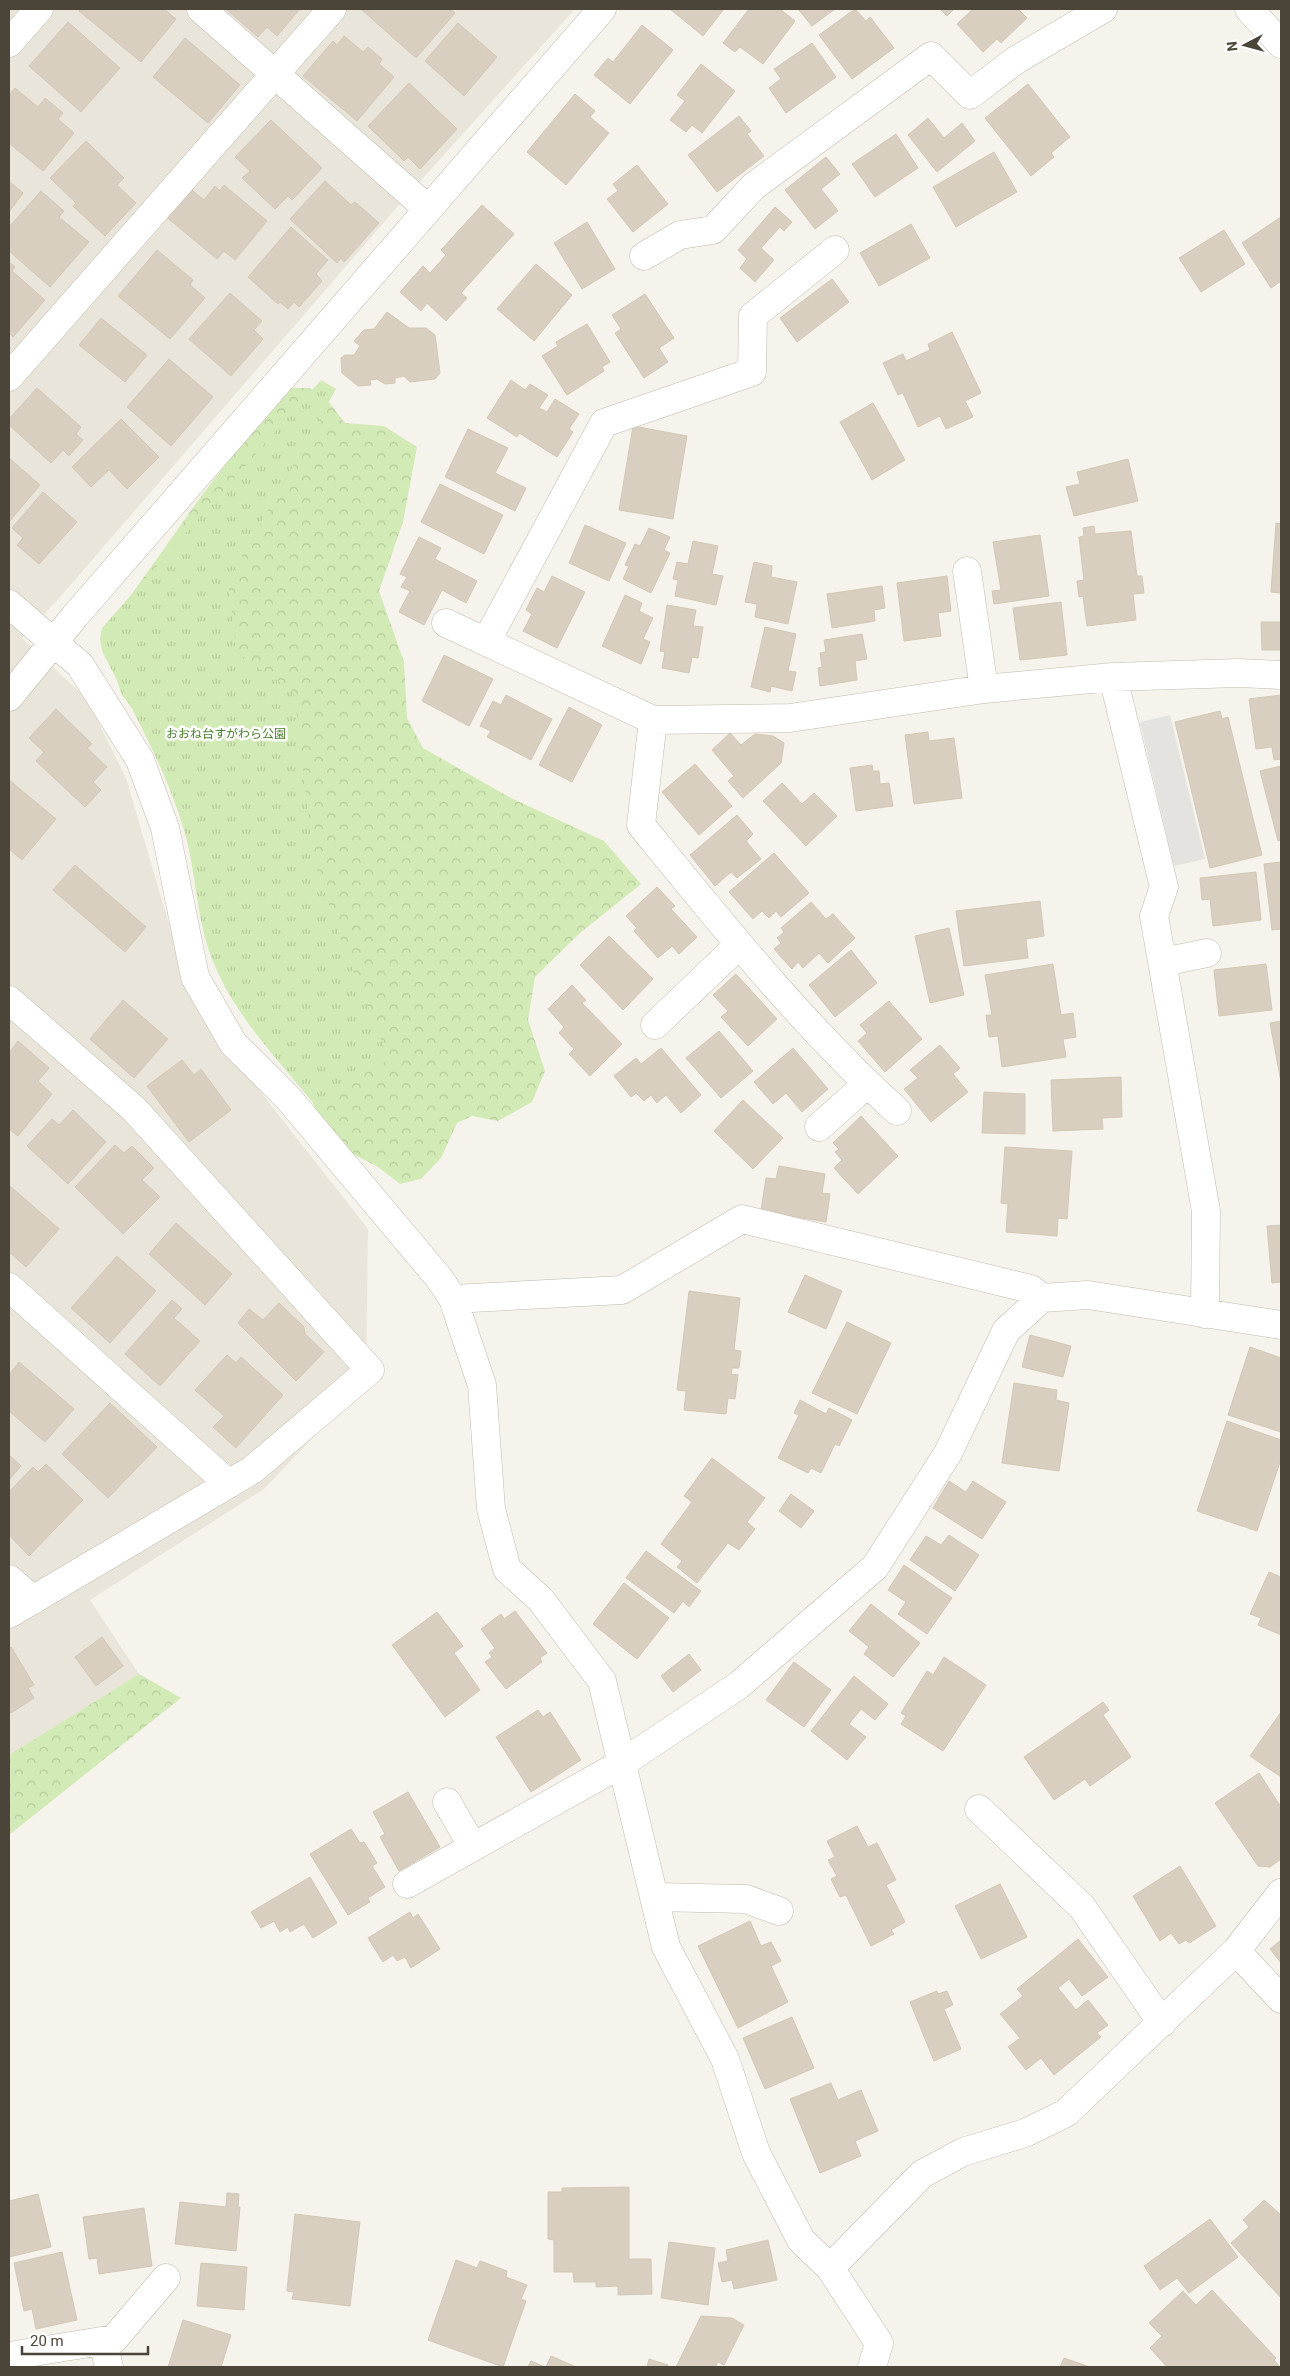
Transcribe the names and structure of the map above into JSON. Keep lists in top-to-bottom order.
{
  "parks": ["おおね台すがわら公園"],
  "scale_bar": "20 m",
  "north": "left"
}
